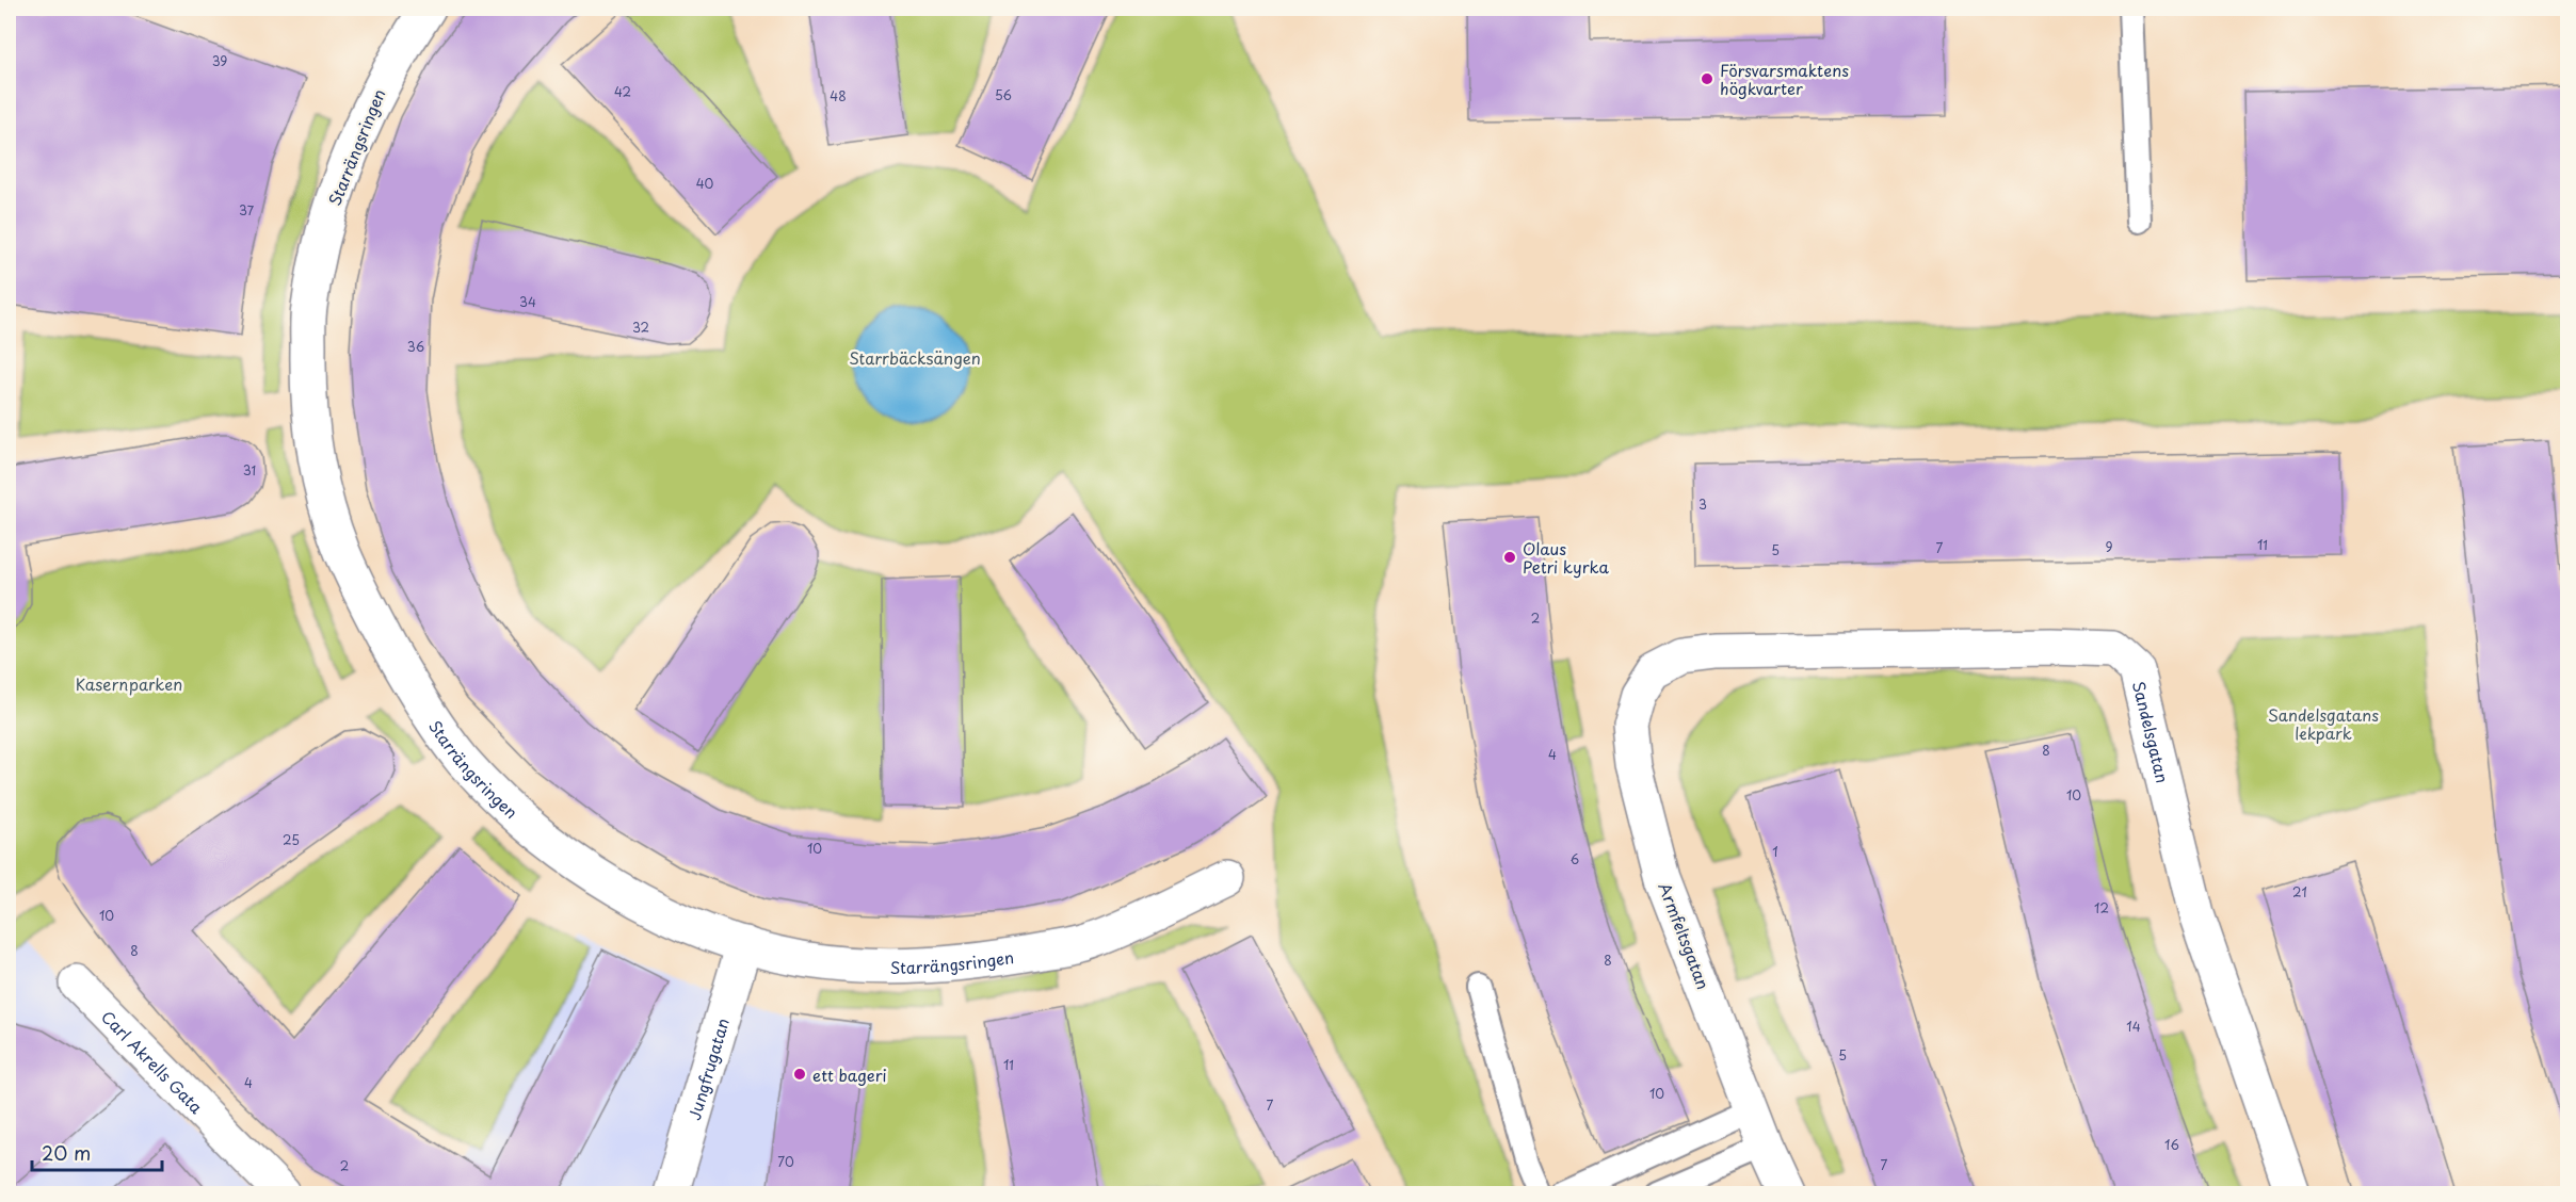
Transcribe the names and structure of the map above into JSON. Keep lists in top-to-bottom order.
{
  "streets": {
    "street": [
      "Starrängsringen",
      "Sandelsgatan",
      "Armfeltsgatan",
      "Carl Akrells Gata",
      "Jungfrugatan"
    ]
  },
  "crossings": [
    ["Starrängsringen", "Jungfrugatan"],
    ["Sandelsgatan", "Armfeltsgatan"]
  ],
  "parks": ["Starrbäcksängen", "Kasernparken", "Sandelsgatans lekpark"],
  "places": ["Försvarsmaktens högkvarter", "Olaus Petri kyrka", "ett bageri"],
  "house_numbers": [
    "39",
    "42",
    "56",
    "48",
    "40",
    "37",
    "34",
    "32",
    "36",
    "31",
    "3",
    "11",
    "9",
    "7",
    "5",
    "2",
    "8",
    "4",
    "10",
    "25",
    "10",
    "1",
    "6",
    "21",
    "12",
    "10",
    "8",
    "8",
    "14",
    "5",
    "11",
    "4",
    "10",
    "7",
    "16",
    "70",
    "7",
    "2"
  ],
  "scale_bar": "20 m"
}
